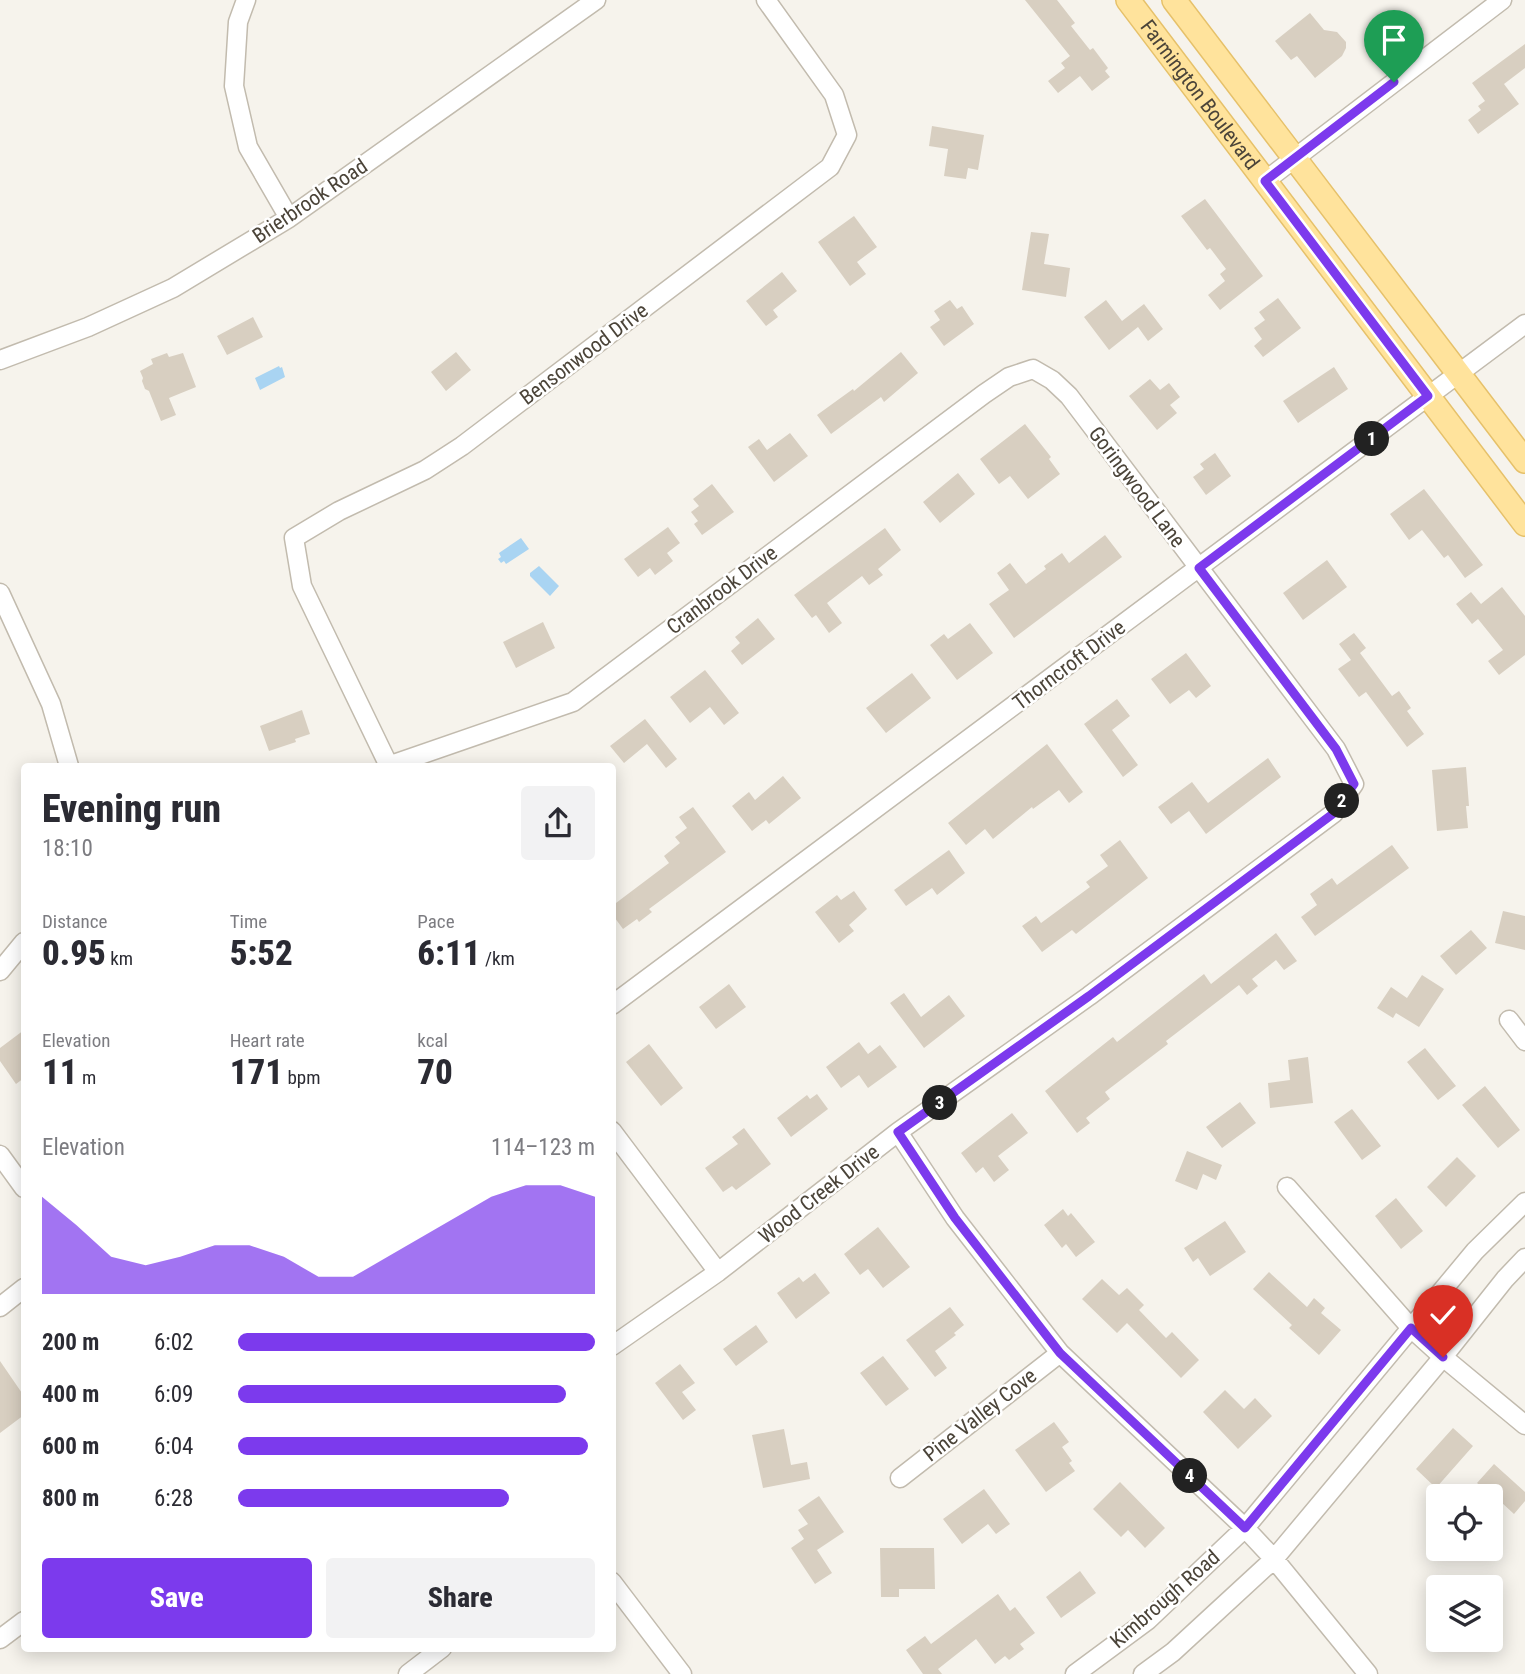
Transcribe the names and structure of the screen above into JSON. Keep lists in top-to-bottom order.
{
  "streets": {
    "main road": ["Farmington Boulevard"],
    "street": [
      "Brierbrook Road",
      "Bensonwood Drive",
      "Goringwood Lane",
      "Cranbrook Drive",
      "Thorncroft Drive",
      "Wood Creek Drive",
      "Pine Valley Cove",
      "Kimbrough Road"
    ]
  },
  "crossings": [
    ["Farmington Boulevard", "Thorncroft Drive"],
    ["Goringwood Lane", "Cranbrook Drive"],
    ["Goringwood Lane", "Thorncroft Drive"],
    ["Goringwood Lane", "Wood Creek Drive"]
  ],
  "page": {
    "pins": [
      "1",
      "2",
      "3",
      "4"
    ],
    "heading": ["Evening run", "18:10"],
    "stats": [
      ["Distance", "0.95 km"],
      ["Time", "5:52"],
      ["Pace", "6:11 /km"],
      ["Elevation", "11 m"],
      ["Heart rate", "171 bpm"],
      ["kcal", "70"]
    ],
    "chart": ["Elevation", "114–123 m"],
    "list": [
      {
        "name": "200 m",
        "note": "6:02"
      },
      {
        "name": "400 m",
        "note": "6:09"
      },
      {
        "name": "600 m",
        "note": "6:04"
      },
      {
        "name": "800 m",
        "note": "6:28"
      }
    ],
    "buttons": ["Save", "Share"]
  }
}
